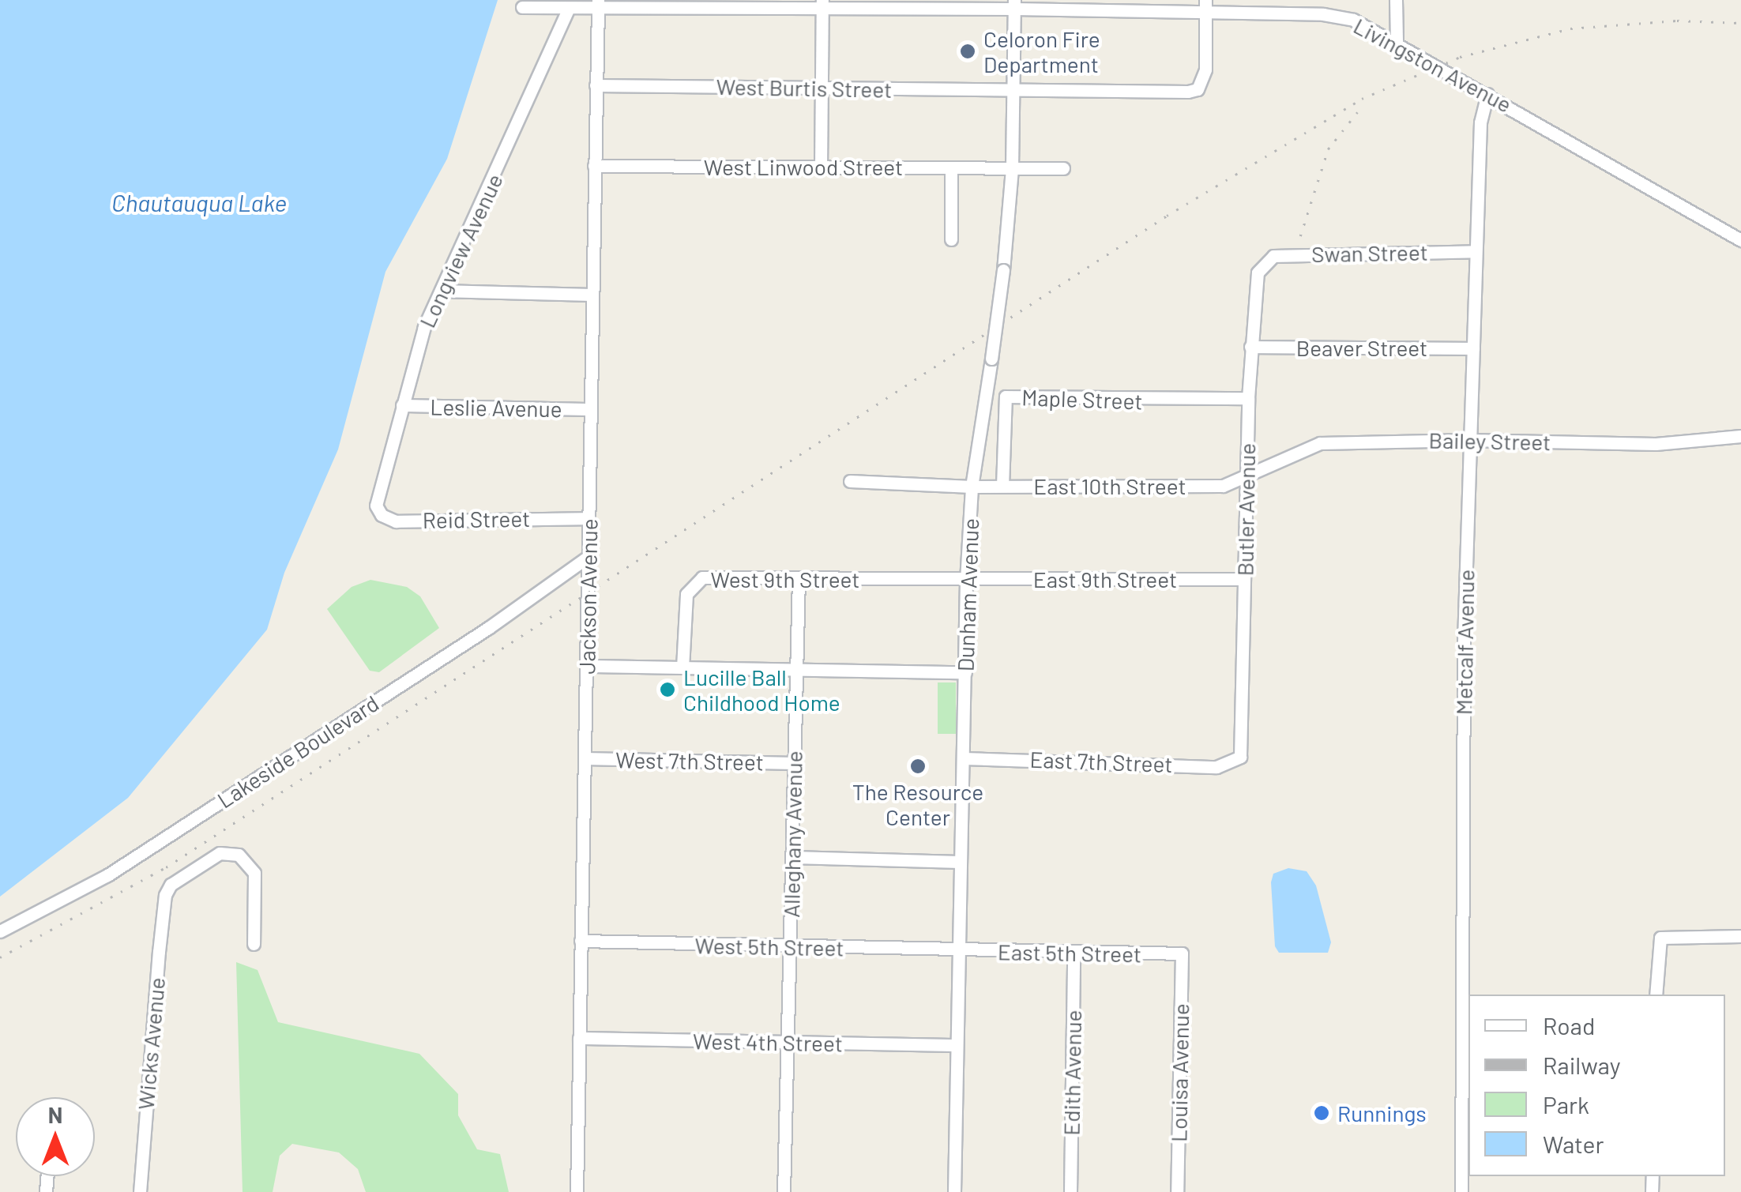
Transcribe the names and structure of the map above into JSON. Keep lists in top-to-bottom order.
{
  "streets": {
    "street": [
      "Livingston Avenue",
      "West Burtis Street",
      "West Linwood Street",
      "Longview Avenue",
      "Swan Street",
      "Beaver Street",
      "Maple Street",
      "Leslie Avenue",
      "Bailey Street",
      "East 10th Street",
      "Butler Avenue",
      "Reid Street",
      "West 9th Street",
      "East 9th Street",
      "Dunham Avenue",
      "Jackson Avenue",
      "Metcalf Avenue",
      "Lakeside Boulevard",
      "West 7th Street",
      "East 7th Street",
      "Alleghany Avenue",
      "West 5th Street",
      "East 5th Street",
      "West 4th Street",
      "Wicks Avenue",
      "Edith Avenue",
      "Louisa Avenue"
    ]
  },
  "crossings": [
    ["Livingston Avenue", "West Burtis Street"],
    ["Livingston Avenue", "Longview Avenue"],
    ["Livingston Avenue", "Dunham Avenue"],
    ["Livingston Avenue", "Jackson Avenue"],
    ["Livingston Avenue", "Metcalf Avenue"],
    ["West Burtis Street", "Dunham Avenue"],
    ["West Burtis Street", "Jackson Avenue"],
    ["West Linwood Street", "Dunham Avenue"],
    ["West Linwood Street", "Jackson Avenue"],
    ["Longview Avenue", "Leslie Avenue"],
    ["Longview Avenue", "Reid Street"],
    ["Swan Street", "Butler Avenue"],
    ["Swan Street", "Metcalf Avenue"],
    ["Beaver Street", "Butler Avenue"],
    ["Beaver Street", "Metcalf Avenue"],
    ["Maple Street", "East 10th Street"],
    ["Maple Street", "Butler Avenue"],
    ["Leslie Avenue", "Jackson Avenue"],
    ["Bailey Street", "East 10th Street"],
    ["Bailey Street", "Butler Avenue"],
    ["Bailey Street", "Metcalf Avenue"],
    ["East 10th Street", "Butler Avenue"],
    ["East 10th Street", "Dunham Avenue"],
    ["Butler Avenue", "East 9th Street"],
    ["Butler Avenue", "East 7th Street"],
    ["Reid Street", "Jackson Avenue"],
    ["West 9th Street", "East 9th Street"],
    ["West 9th Street", "Dunham Avenue"],
    ["West 9th Street", "Alleghany Avenue"],
    ["East 9th Street", "Dunham Avenue"],
    ["Dunham Avenue", "East 7th Street"],
    ["Dunham Avenue", "West 5th Street"],
    ["Dunham Avenue", "East 5th Street"],
    ["Dunham Avenue", "West 4th Street"],
    ["Jackson Avenue", "Lakeside Boulevard"],
    ["Jackson Avenue", "West 7th Street"],
    ["Jackson Avenue", "West 5th Street"],
    ["Jackson Avenue", "West 4th Street"],
    ["West 7th Street", "Alleghany Avenue"],
    ["Alleghany Avenue", "West 5th Street"],
    ["Alleghany Avenue", "West 4th Street"],
    ["West 5th Street", "East 5th Street"],
    ["East 5th Street", "Edith Avenue"],
    ["East 5th Street", "Louisa Avenue"]
  ],
  "water": ["Chautauqua Lake"],
  "places": [
    "Celoron Fire Department",
    "Lucille Ball Childhood Home",
    "The Resource Center",
    "Runnings"
  ],
  "legend": [
    "Road",
    "Railway",
    "Park",
    "Water"
  ],
  "north": "top"
}
